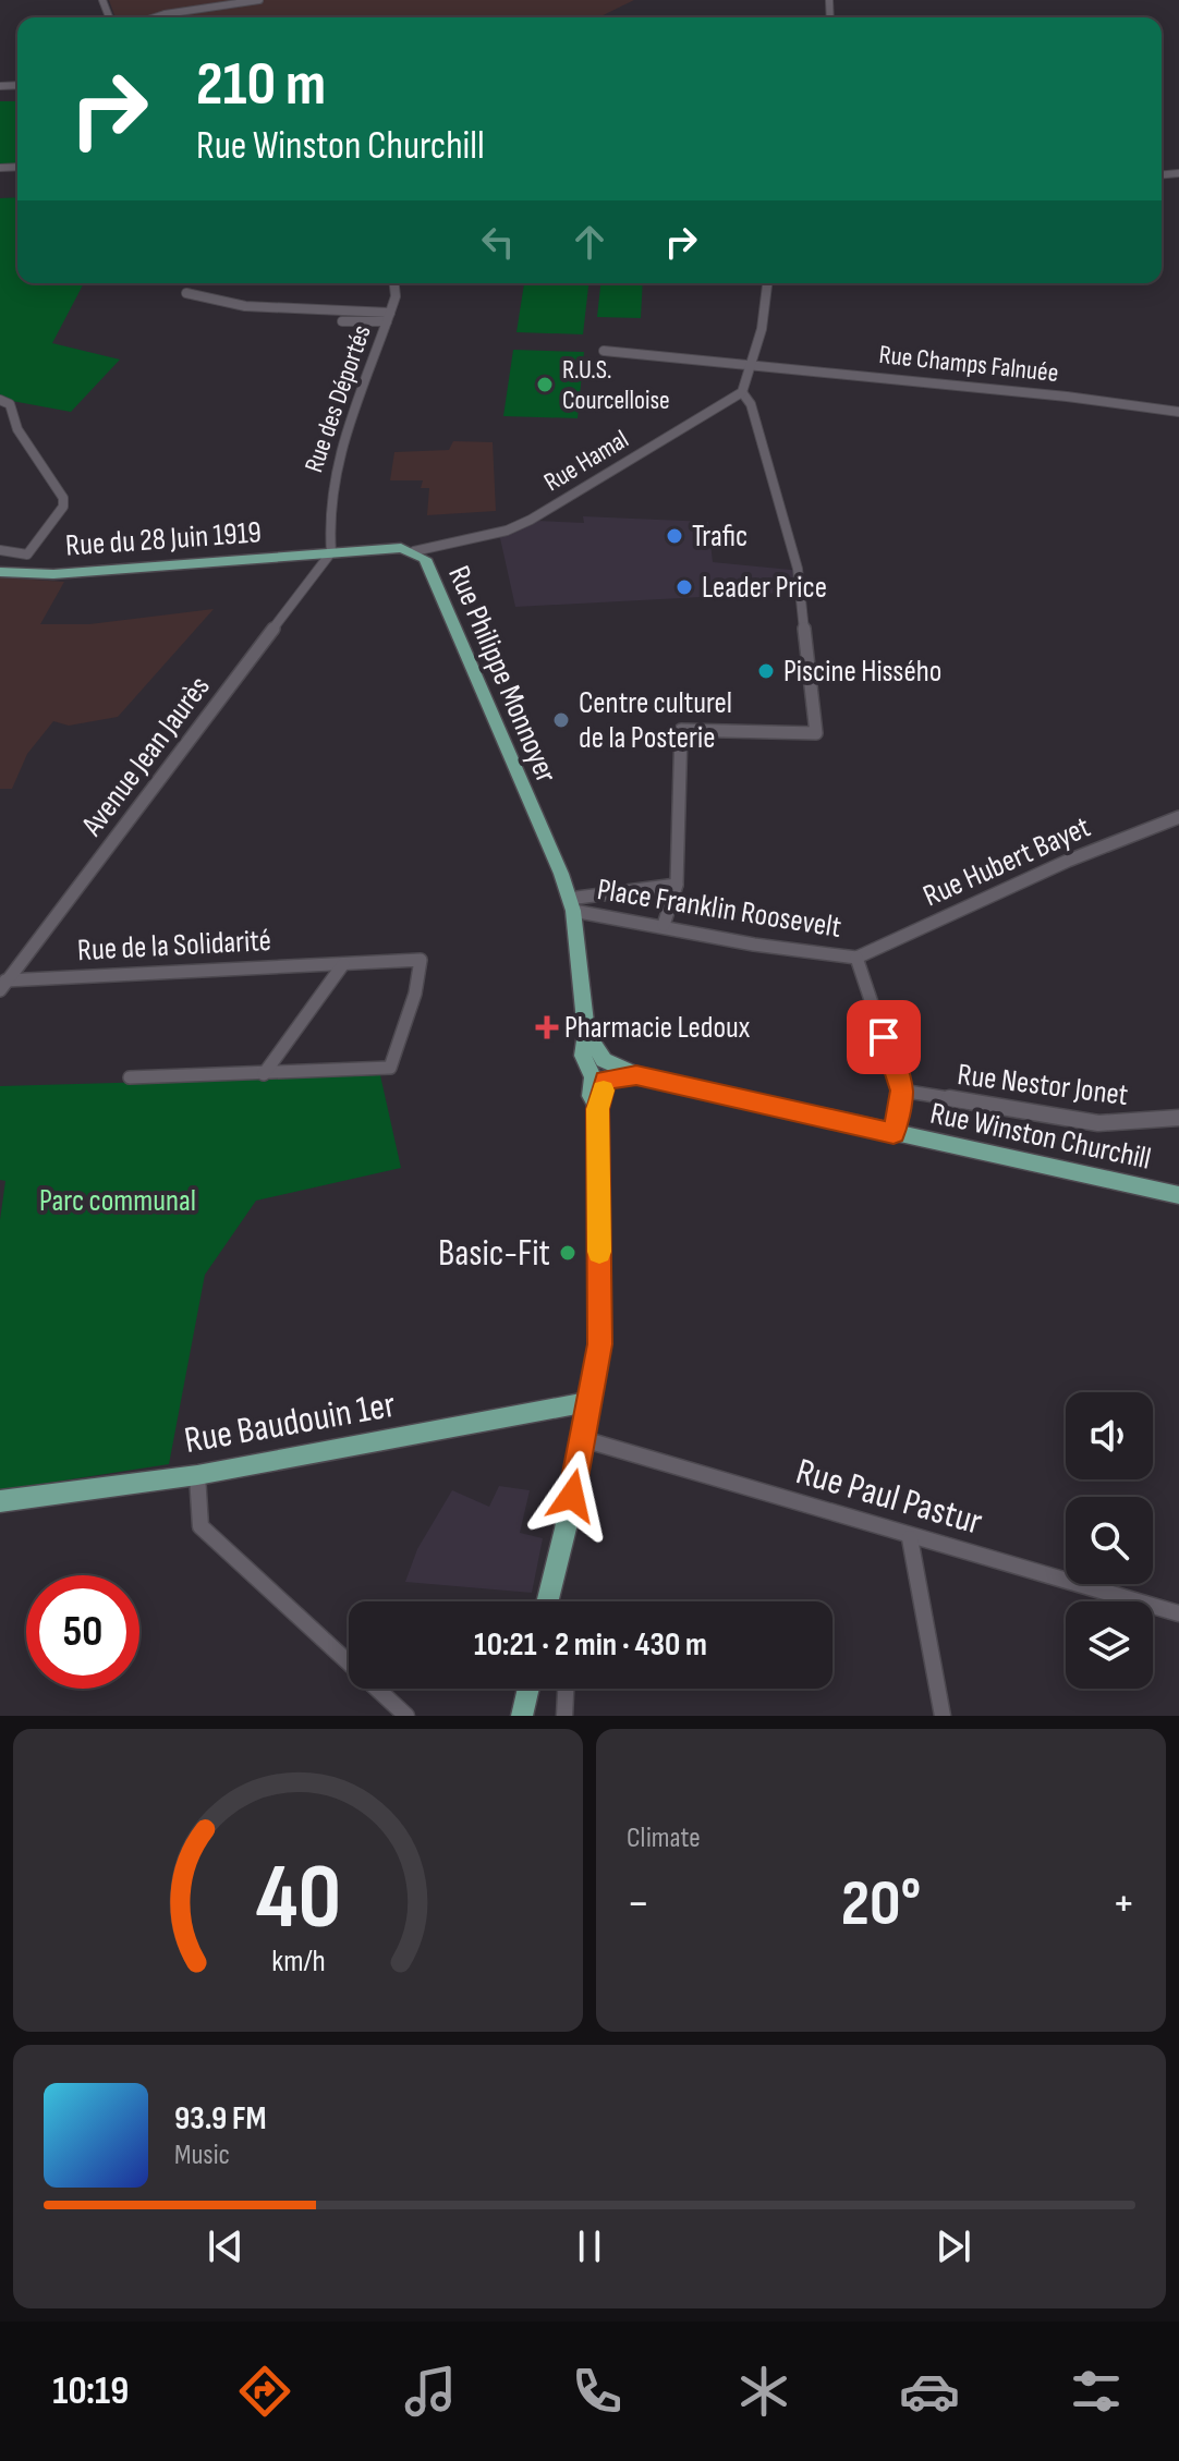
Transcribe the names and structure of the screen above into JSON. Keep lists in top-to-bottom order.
{
  "streets": {
    "main road": [
      "Rue du 28 Juin 1919",
      "Rue Philippe Monnoyer",
      "Rue Winston Churchill",
      "Rue Baudouin 1er"
    ],
    "street": [
      "Rue Champs Falnuée",
      "Rue des Déportés",
      "Rue Hamal",
      "Avenue Jean Jaurès",
      "Rue Hubert Bayet",
      "Place Franklin Roosevelt",
      "Rue de la Solidarité",
      "Rue Nestor Jonet",
      "Rue Paul Pastur"
    ]
  },
  "crossings": [
    ["Rue des Déportés", "Rue du 28 Juin 1919"],
    ["Rue des Déportés", "Rue Philippe Monnoyer"],
    ["Rue des Déportés", "Avenue Jean Jaurès"],
    ["Rue Hamal", "Rue Philippe Monnoyer"],
    ["Rue du 28 Juin 1919", "Rue Philippe Monnoyer"],
    ["Rue du 28 Juin 1919", "Avenue Jean Jaurès"],
    ["Rue Philippe Monnoyer", "Avenue Jean Jaurès"],
    ["Rue Philippe Monnoyer", "Place Franklin Roosevelt"],
    ["Rue Philippe Monnoyer", "Rue Winston Churchill"],
    ["Rue Philippe Monnoyer", "Rue Baudouin 1er"],
    ["Rue Philippe Monnoyer", "Rue Paul Pastur"],
    ["Avenue Jean Jaurès", "Rue de la Solidarité"],
    ["Rue Hubert Bayet", "Place Franklin Roosevelt"]
  ],
  "parks": ["Parc communal"],
  "places": {
    "other": [
      "R.U.S. Courcelloise",
      "Trafic",
      "Leader Price",
      "Piscine Hissého",
      "Centre culturel de la Posterie",
      "Basic-Fit"
    ],
    "health": ["Pharmacie Ledoux"]
  },
  "page": {
    "turn": ["210 m", "Rue Winston Churchill"],
    "limit": "50",
    "trip": "10:21 · 2 min · 430 m",
    "tile": "Climate",
    "heat": ["−", "20°", "+"],
    "song": ["93.9 FM", "Music"],
    "tabs": "10:19",
    "gauge": ["40", "km/h"]
  }
}
